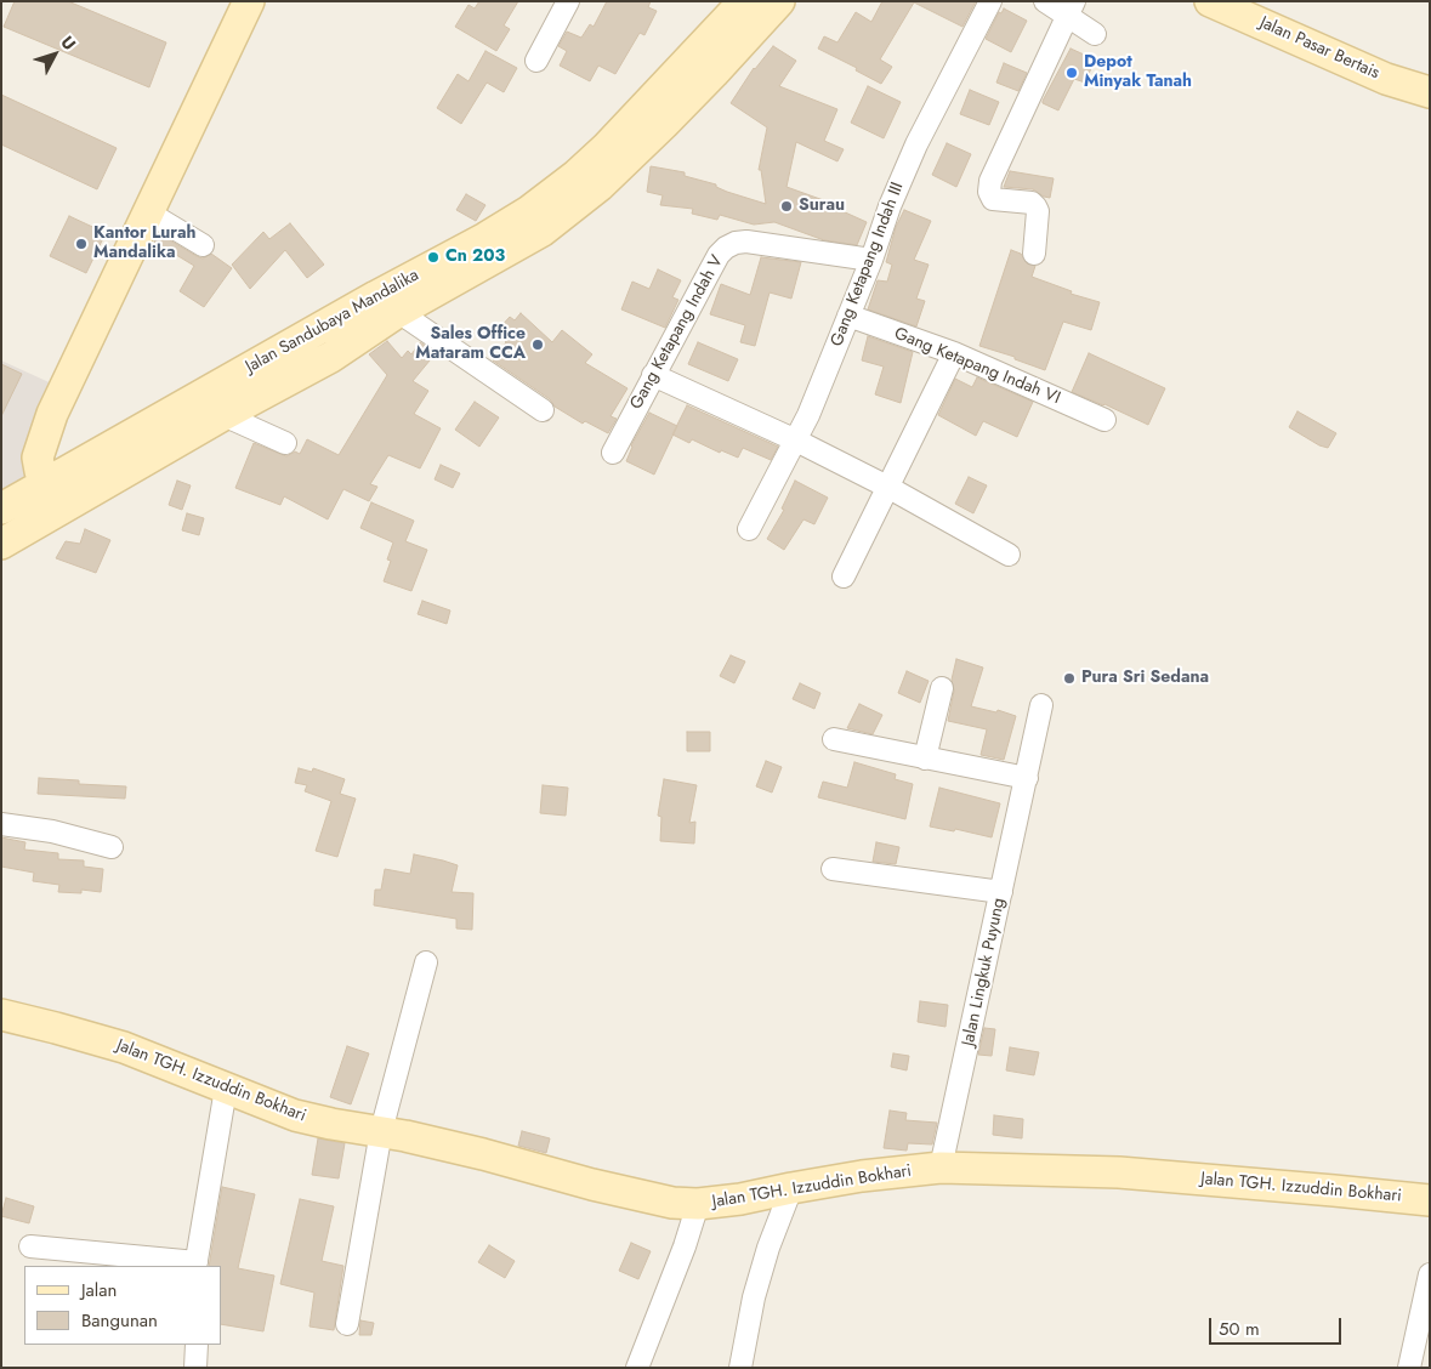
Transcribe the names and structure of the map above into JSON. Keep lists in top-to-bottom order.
{
  "streets": {
    "street": [
      "Jalan Pasar Bertais",
      "Gang Ketapang Indah III",
      "Jalan Sandubaya Mandalika",
      "Gang Ketapang Indah V",
      "Gang Ketapang Indah VI",
      "Jalan Lingkuk Puyung",
      "Jalan TGH. Izzuddin Bokhari"
    ]
  },
  "crossings": [
    ["Gang Ketapang Indah III", "Gang Ketapang Indah V"],
    ["Gang Ketapang Indah III", "Gang Ketapang Indah VI"],
    ["Jalan Lingkuk Puyung", "Jalan TGH. Izzuddin Bokhari"]
  ],
  "places": [
    "Depot Minyak Tanah",
    "Surau",
    "Kantor Lurah Mandalika",
    "Cn 203",
    "Sales Office Mataram CCA",
    "Pura Sri Sedana"
  ],
  "legend": ["Jalan", "Bangunan"],
  "scale_bar": "50 m",
  "north": "top right"
}
